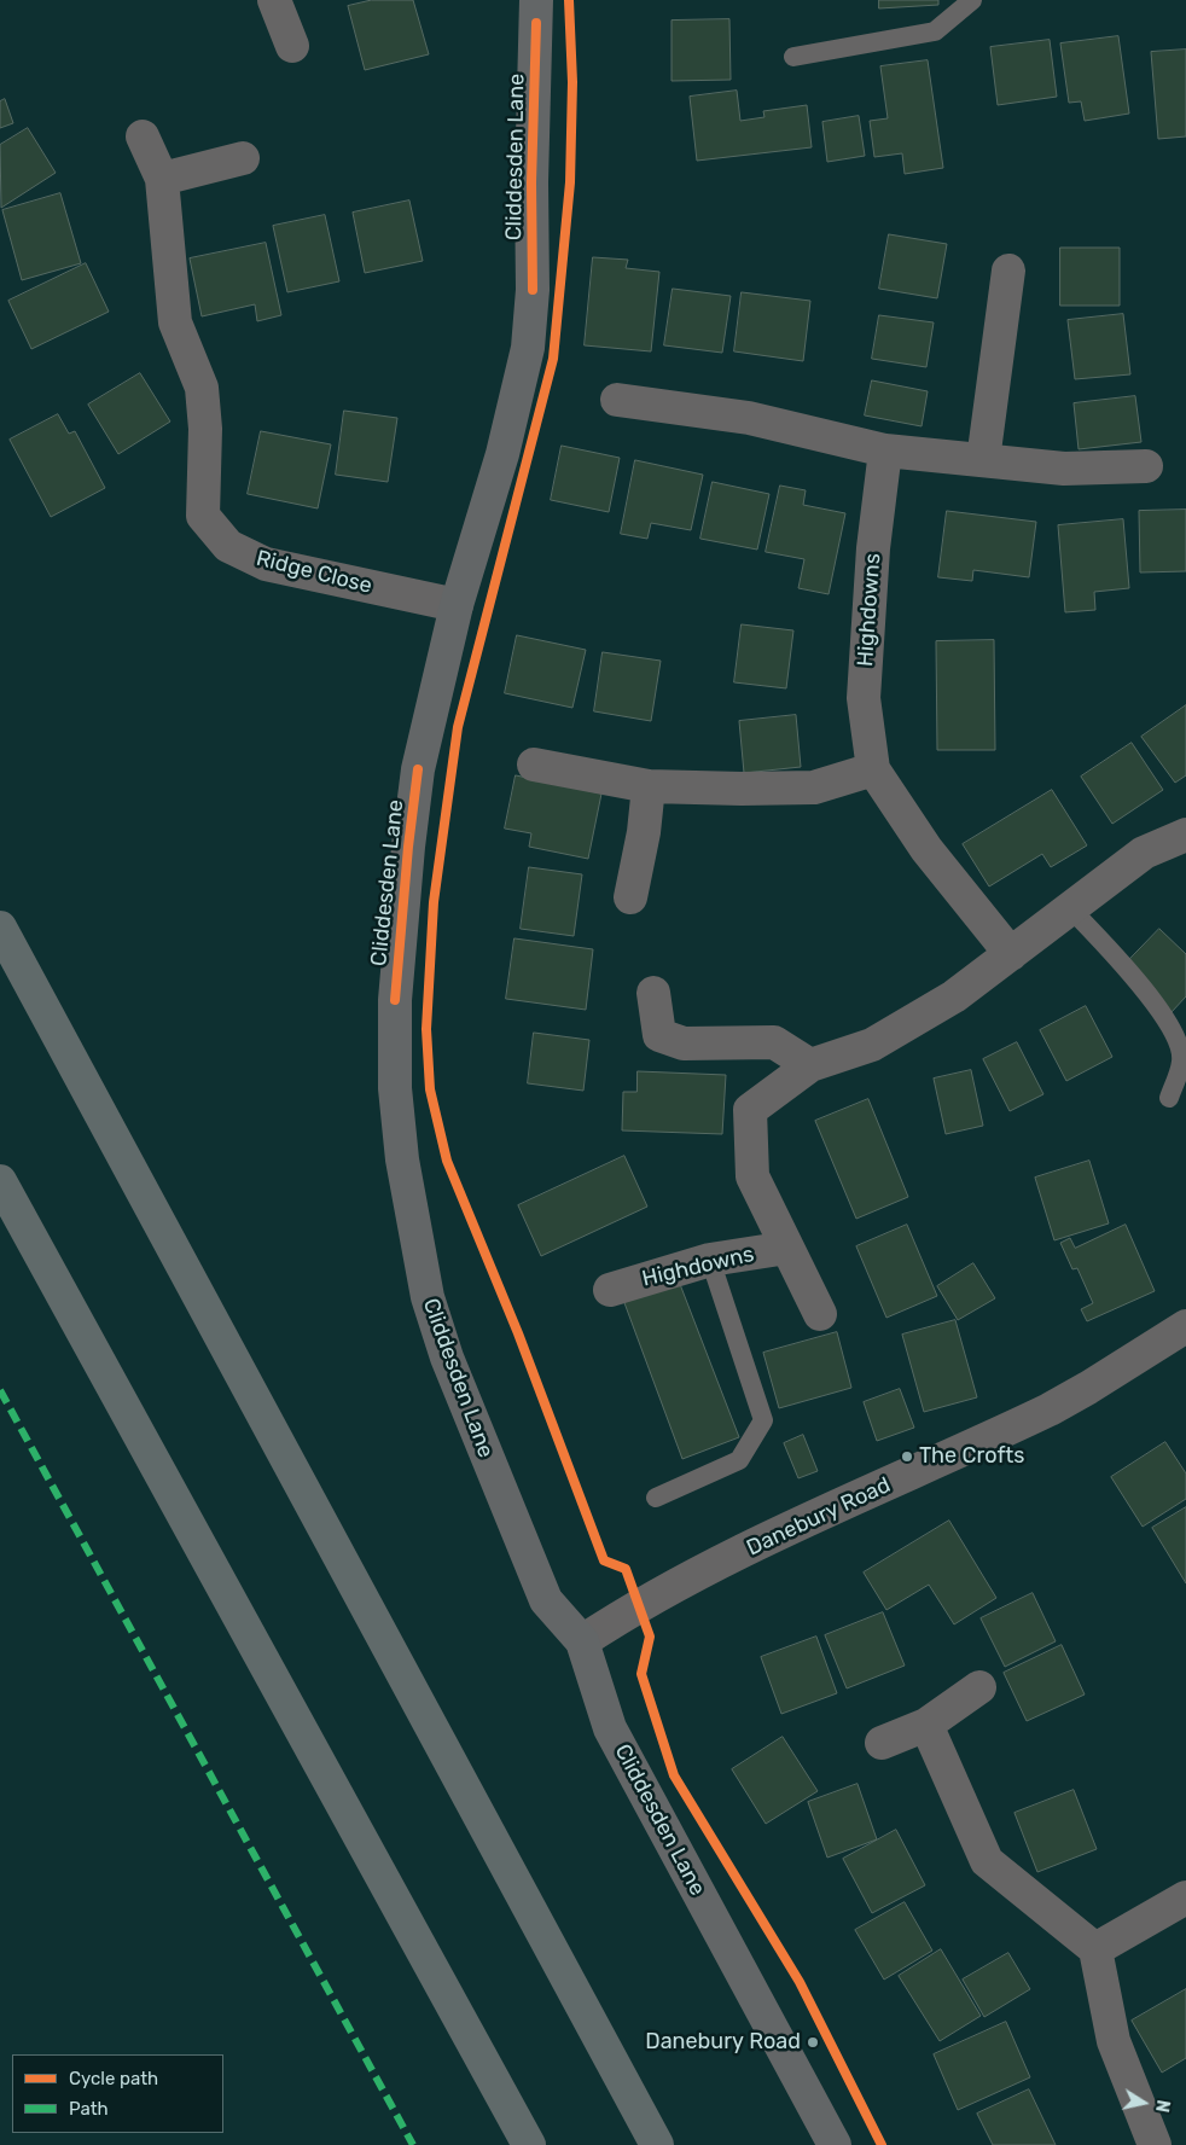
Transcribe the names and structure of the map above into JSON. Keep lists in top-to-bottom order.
{
  "streets": {
    "street": [
      "Cliddesden Lane",
      "Ridge Close",
      "Highdowns",
      "Danebury Road"
    ]
  },
  "crossings": [
    ["Cliddesden Lane", "Ridge Close"],
    ["Cliddesden Lane", "Danebury Road"]
  ],
  "places": ["The Crofts", "Danebury Road"],
  "legend": ["Cycle path", "Path"],
  "north": "right"
}
